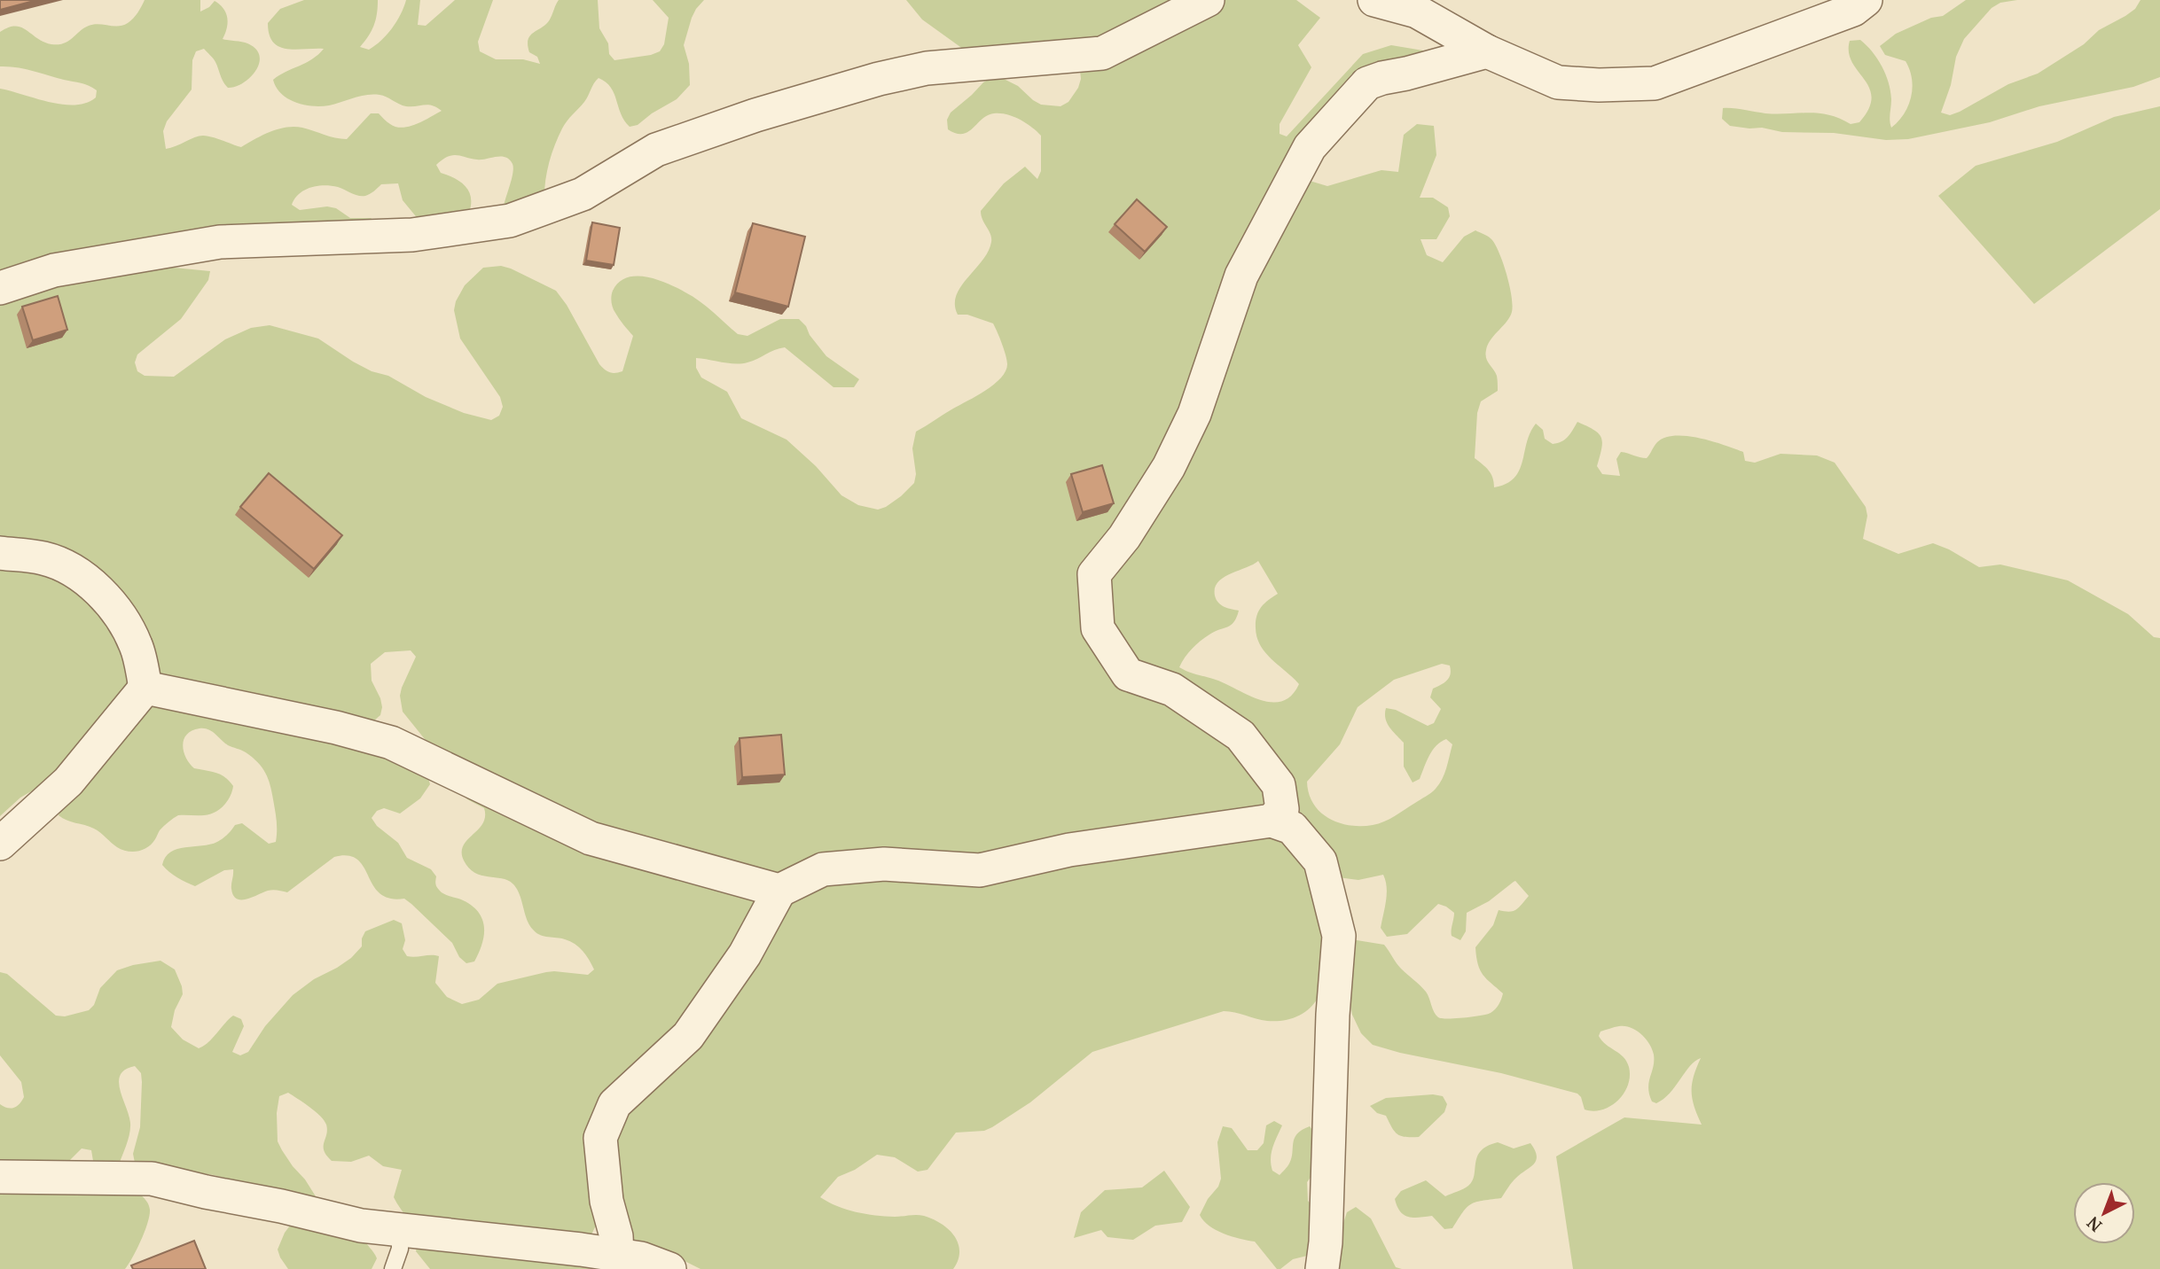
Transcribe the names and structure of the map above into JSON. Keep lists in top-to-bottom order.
{
  "north": "bottom left"
}
